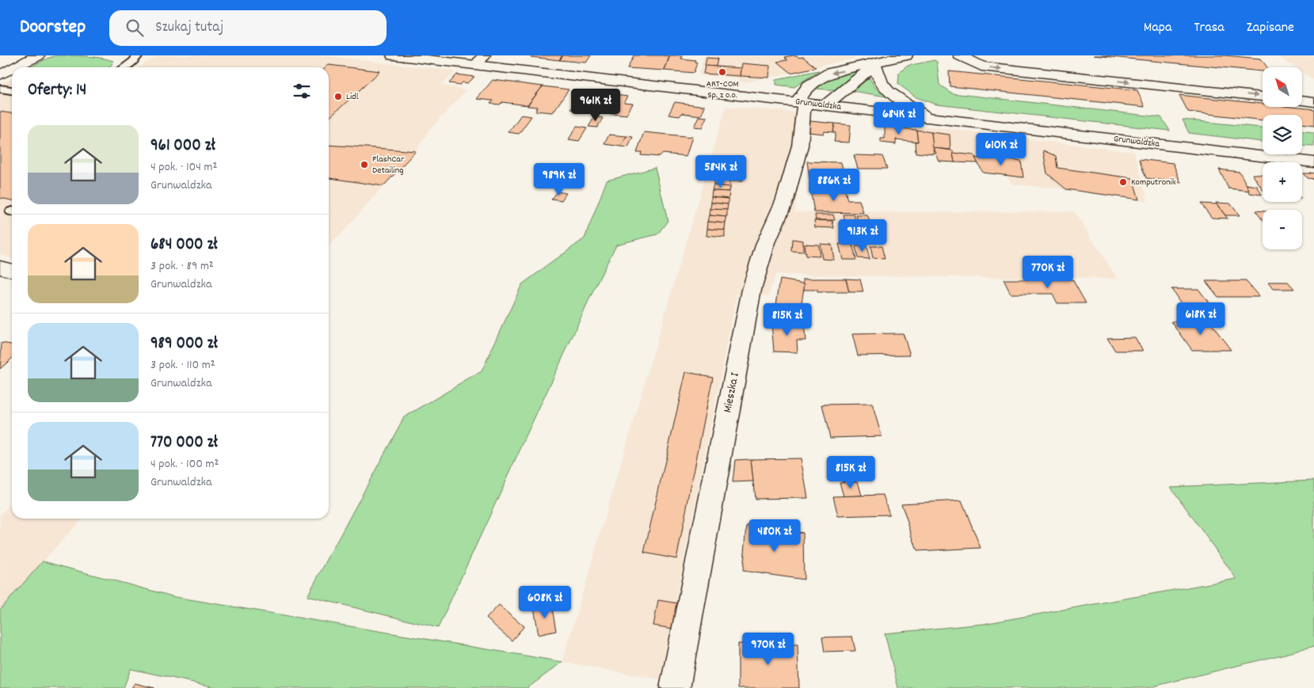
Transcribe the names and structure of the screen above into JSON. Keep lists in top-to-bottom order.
{
  "streets": {
    "street": ["Grunwaldzka", "Mieszka I"]
  },
  "crossings": [
    ["Grunwaldzka", "Mieszka I"]
  ],
  "places": [
    "ART-COM Sp. z o.o.",
    "Lidl",
    "FlashCar Detailing",
    "Komputronik"
  ],
  "north": "top left",
  "page": {
    "header": "Doorstep",
    "search": "Szukaj tutaj",
    "nav": ["Mapa", "Trasa", "Zapisane"],
    "map_buttons": ["+", "−"],
    "heading": "Oferty: 14",
    "price": [
      "961K zł",
      "684K zł",
      "610K zł",
      "584K zł",
      "989K zł",
      "886K zł",
      "913K zł",
      "770K zł",
      "618K zł",
      "815K zł",
      "815K zł",
      "480K zł",
      "608K zł",
      "970K zł"
    ],
    "list": [
      {
        "name": "961 000 zł",
        "note": "4 pok. · 104 m² · Grunwaldzka"
      },
      {
        "name": "684 000 zł",
        "note": "3 pok. · 89 m² · Grunwaldzka"
      },
      {
        "name": "989 000 zł",
        "note": "3 pok. · 110 m² · Grunwaldzka"
      },
      {
        "name": "770 000 zł",
        "note": "4 pok. · 100 m² · Grunwaldzka"
      }
    ]
  }
}
